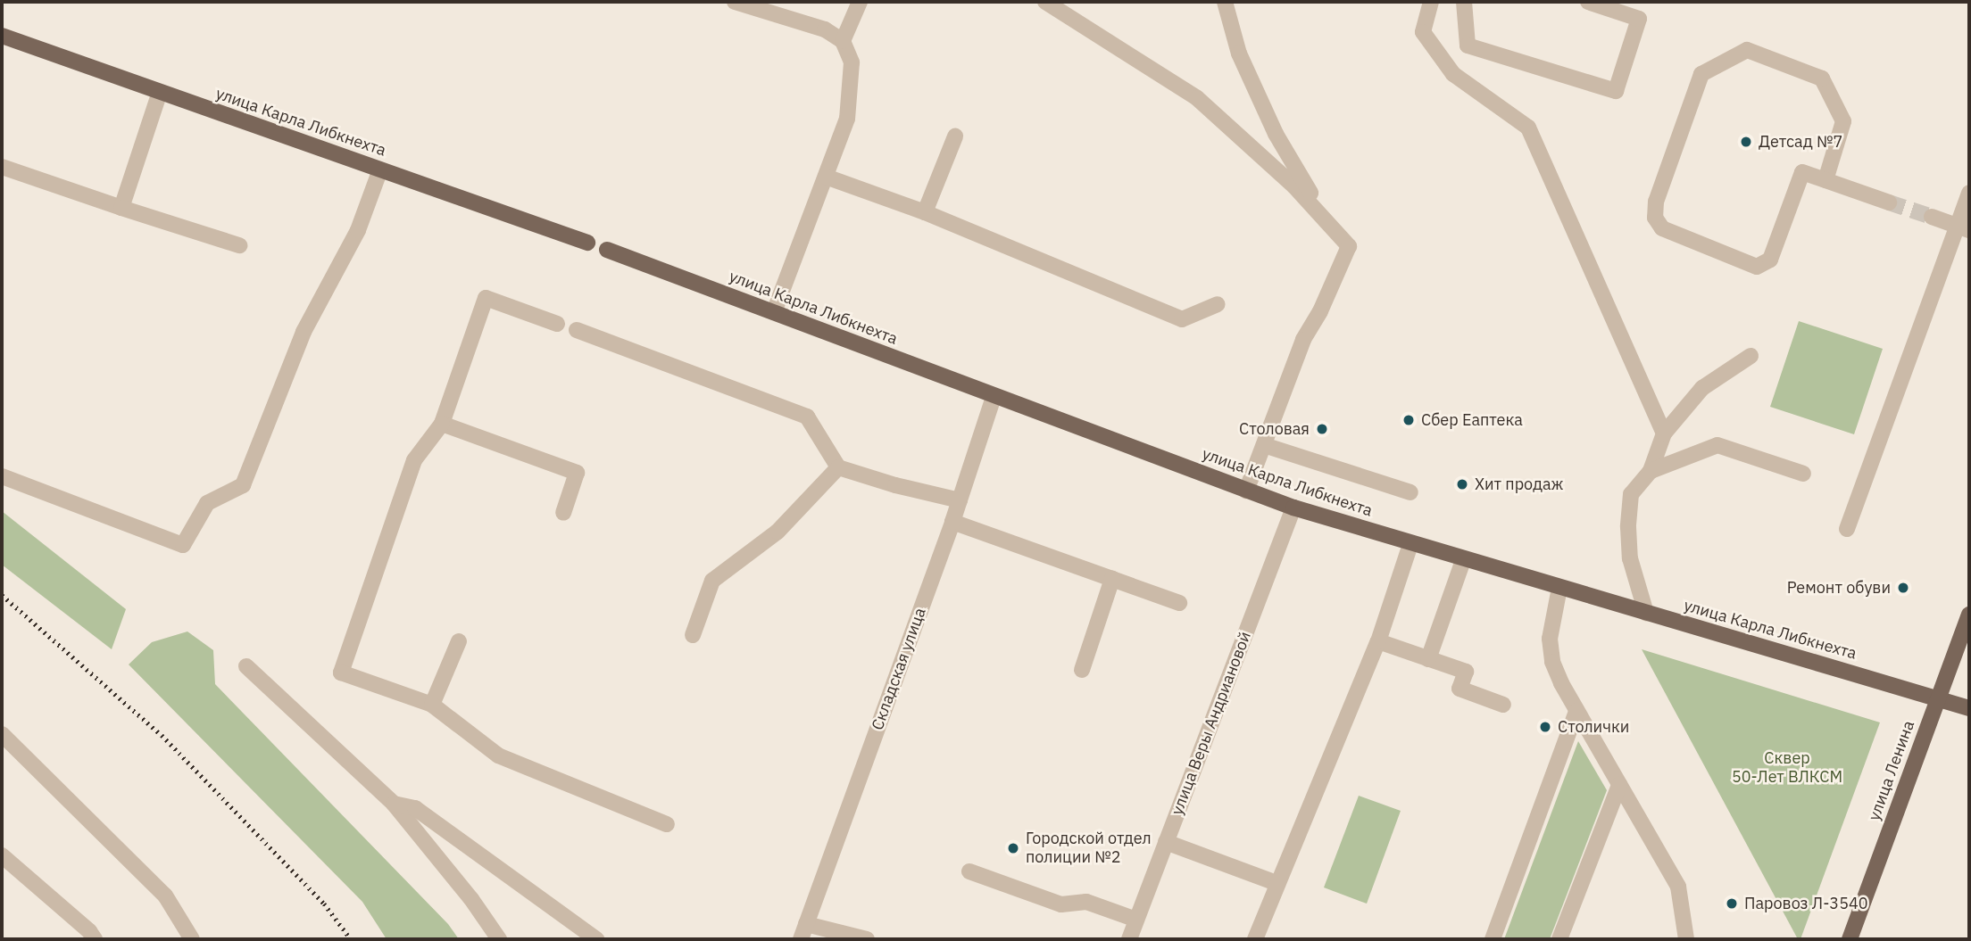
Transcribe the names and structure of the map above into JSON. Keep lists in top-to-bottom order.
{
  "streets": {
    "main road": ["улица Карла Либкнехта", "улица Ленина"],
    "street": ["Складская улица", "улица Веры Андриановой"]
  },
  "crossings": [
    ["улица Карла Либкнехта", "Складская улица"],
    ["улица Карла Либкнехта", "улица Веры Андриановой"],
    ["улица Карла Либкнехта", "улица Ленина"]
  ],
  "parks": ["Сквер 50-Лет ВЛКСМ"],
  "places": [
    "Детсад №7",
    "Сбер Еаптека",
    "Столовая",
    "Хит продаж",
    "Ремонт обуви",
    "Столички",
    "Городской отдел полиции №2",
    "Паровоз Л-3540"
  ]
}
